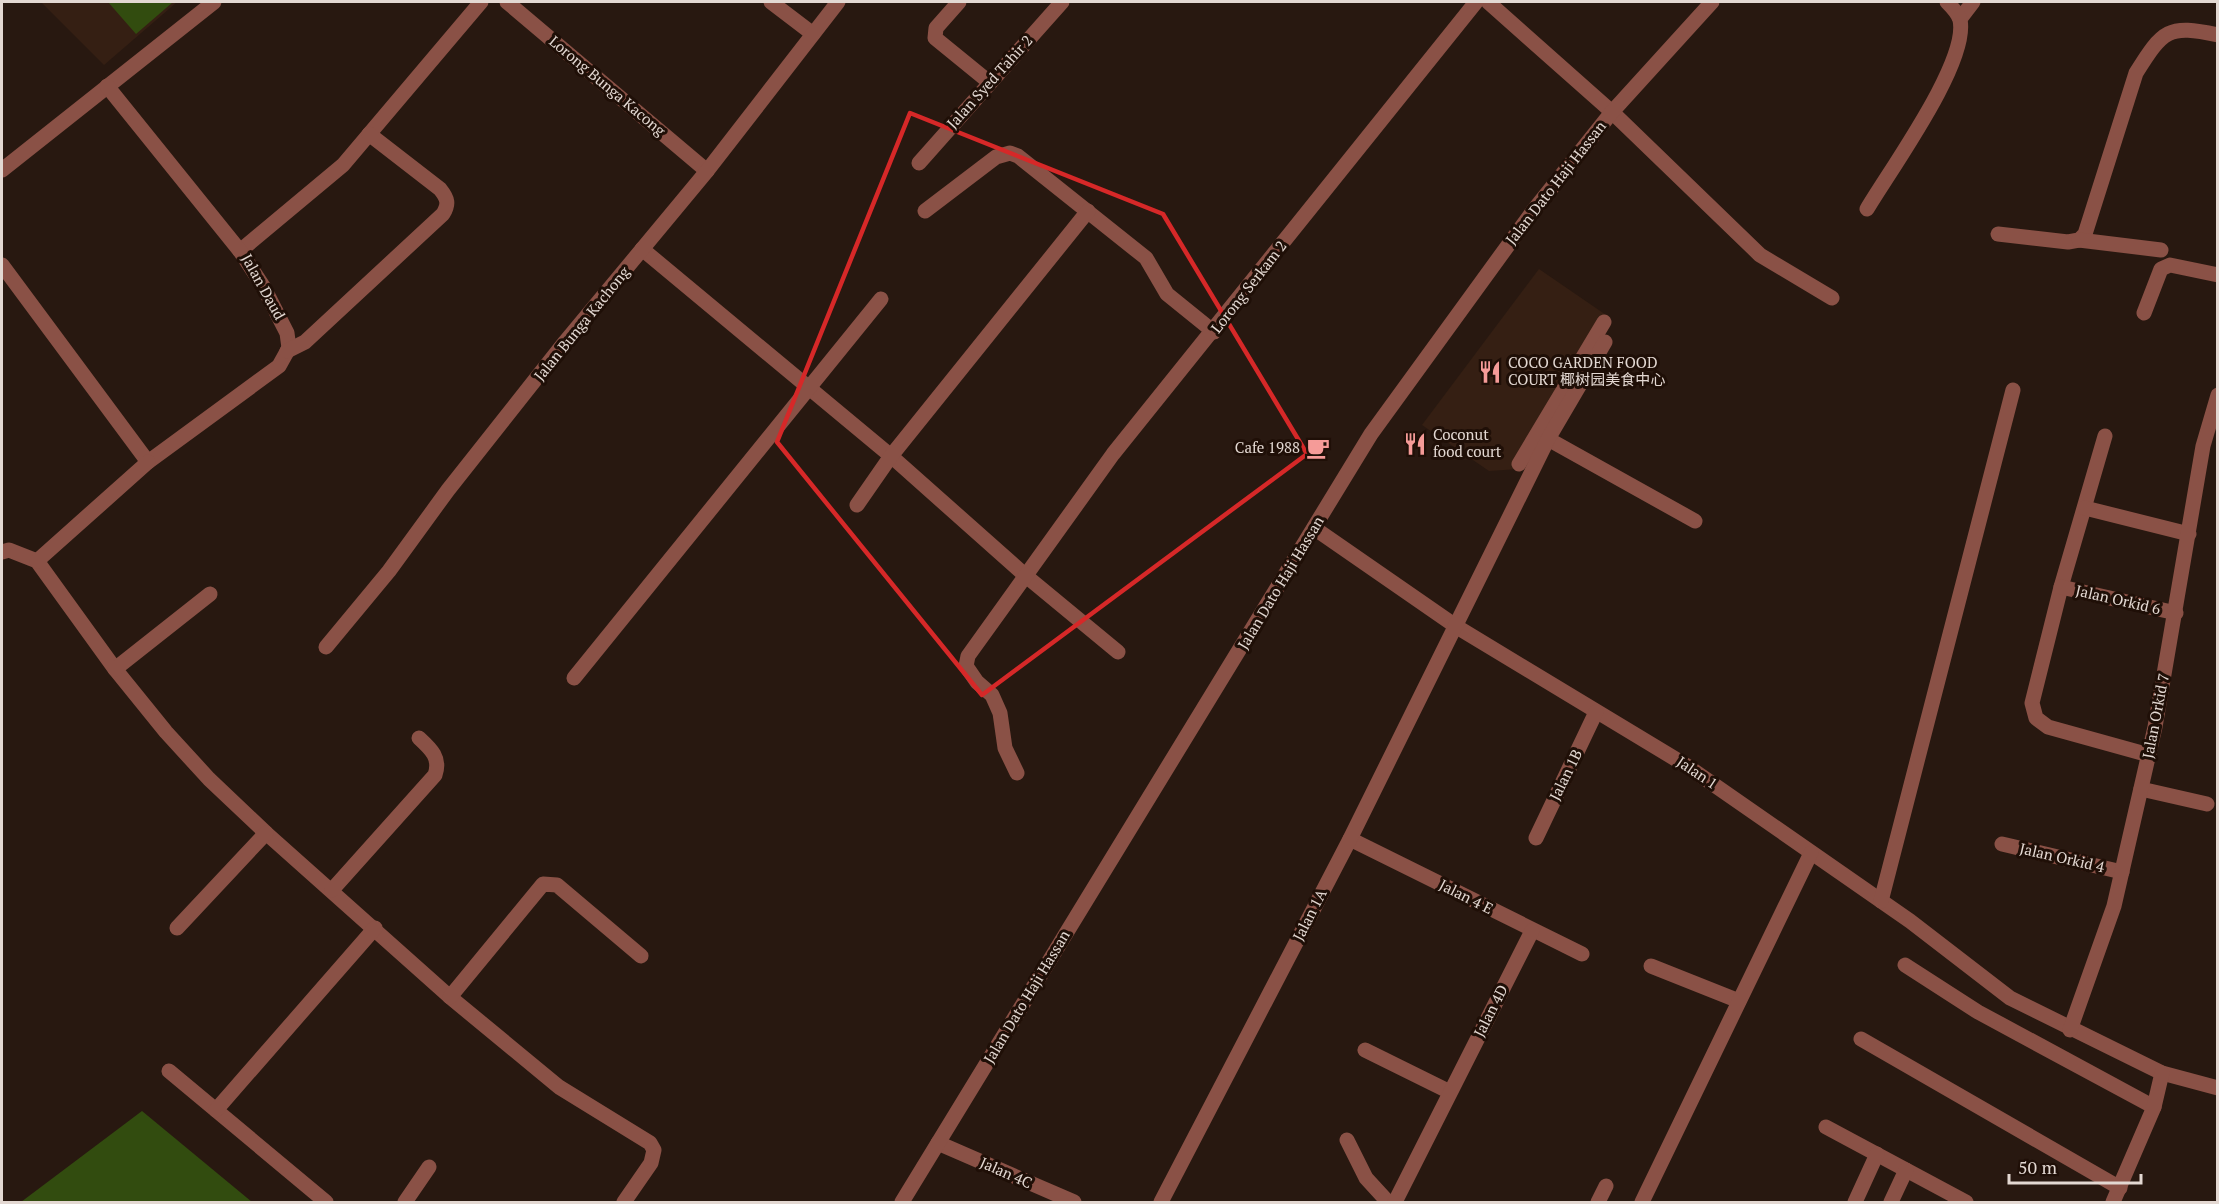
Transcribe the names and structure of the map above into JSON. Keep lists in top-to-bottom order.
{
  "streets": {
    "street": [
      "Jalan Syed Tahir 2",
      "Lorong Bunga Kacong",
      "Jalan Dato Haji Hassan",
      "Jalan Daud",
      "Lorong Serkam 2",
      "Jalan Bunga Kachong",
      "Jalan Orkid 6",
      "Jalan Orkid 7",
      "Jalan 1",
      "Jalan 1B",
      "Jalan Orkid 4",
      "Jalan 4 E",
      "Jalan 1A",
      "Jalan 4D",
      "Jalan 4C"
    ]
  },
  "crossings": [
    ["Lorong Bunga Kacong", "Jalan Bunga Kachong"],
    ["Jalan Dato Haji Hassan", "Jalan 1"],
    ["Jalan Dato Haji Hassan", "Jalan 4C"],
    ["Jalan Orkid 6", "Jalan Orkid 7"],
    ["Jalan Orkid 7", "Jalan 1"],
    ["Jalan Orkid 7", "Jalan Orkid 4"],
    ["Jalan 1", "Jalan 1B"],
    ["Jalan 1", "Jalan 1A"],
    ["Jalan 4 E", "Jalan 1A"],
    ["Jalan 4 E", "Jalan 4D"]
  ],
  "places": {
    "restaurant": ["COCO GARDEN FOOD COURT 椰树园美食中心", "Coconut food court"],
    "cafe": ["Cafe 1988"]
  },
  "scale_bar": "50 m"
}
